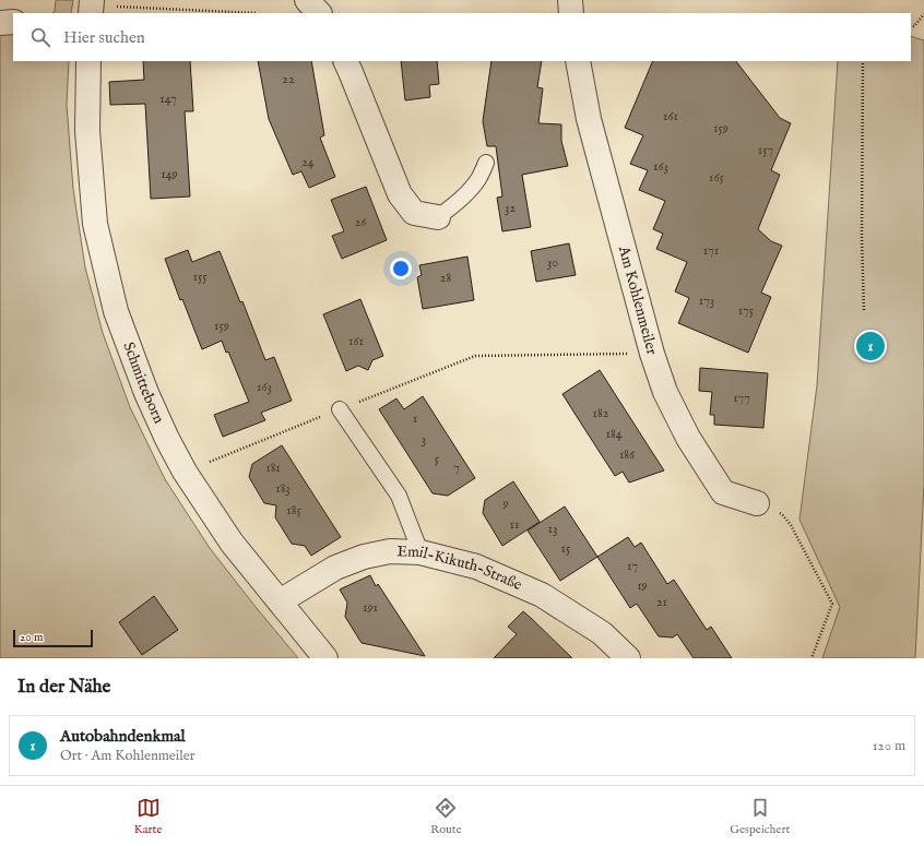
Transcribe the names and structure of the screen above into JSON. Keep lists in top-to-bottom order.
{
  "streets": {
    "street": ["Am Kohlenmeiler", "Schmitteborn", "Emil-Kikuth-Straße"]
  },
  "crossings": [
    ["Schmitteborn", "Emil-Kikuth-Straße"]
  ],
  "house_numbers": [
    "22",
    "147",
    "161",
    "159",
    "157",
    "24",
    "163",
    "149",
    "165",
    "32",
    "26",
    "171",
    "30",
    "155",
    "28",
    "173",
    "175",
    "159",
    "161",
    "163",
    "177",
    "182",
    "1",
    "184",
    "3",
    "186",
    "5",
    "181",
    "7",
    "183",
    "9",
    "185",
    "11",
    "13",
    "15",
    "17",
    "19",
    "21",
    "191"
  ],
  "scale_bar": "20 m",
  "page": {
    "search": "Hier suchen",
    "pins": "1",
    "scale": "20 m",
    "heading": "In der Nähe",
    "list": [
      {
        "mark": "1",
        "name": "Autobahndenkmal",
        "note": "Ort · Am Kohlenmeiler",
        "value": "120 m"
      }
    ],
    "nav": ["Karte", "Route", "Gespeichert"]
  }
}
